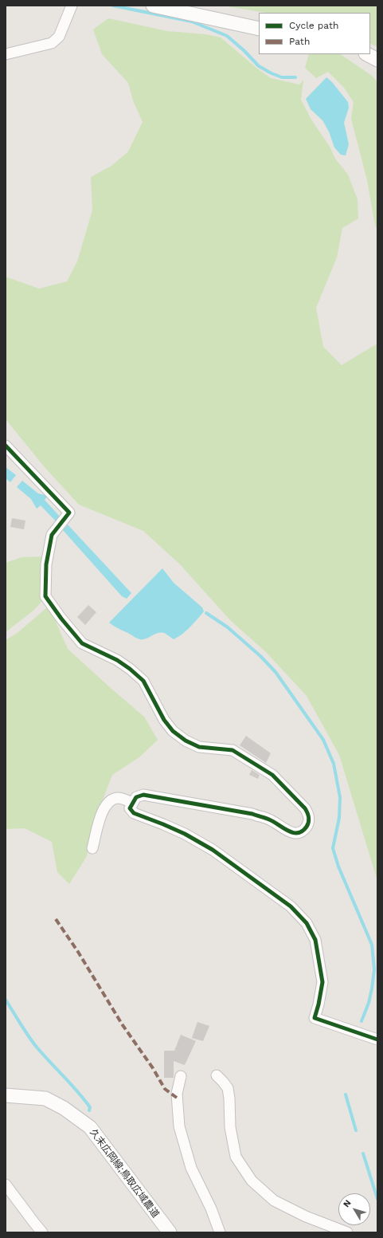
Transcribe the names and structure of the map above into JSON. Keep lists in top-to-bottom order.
{
  "streets": {
    "street": ["久末広岡線;鳥取広域農道"]
  },
  "legend": ["Cycle path", "Path"],
  "north": "top left"
}
